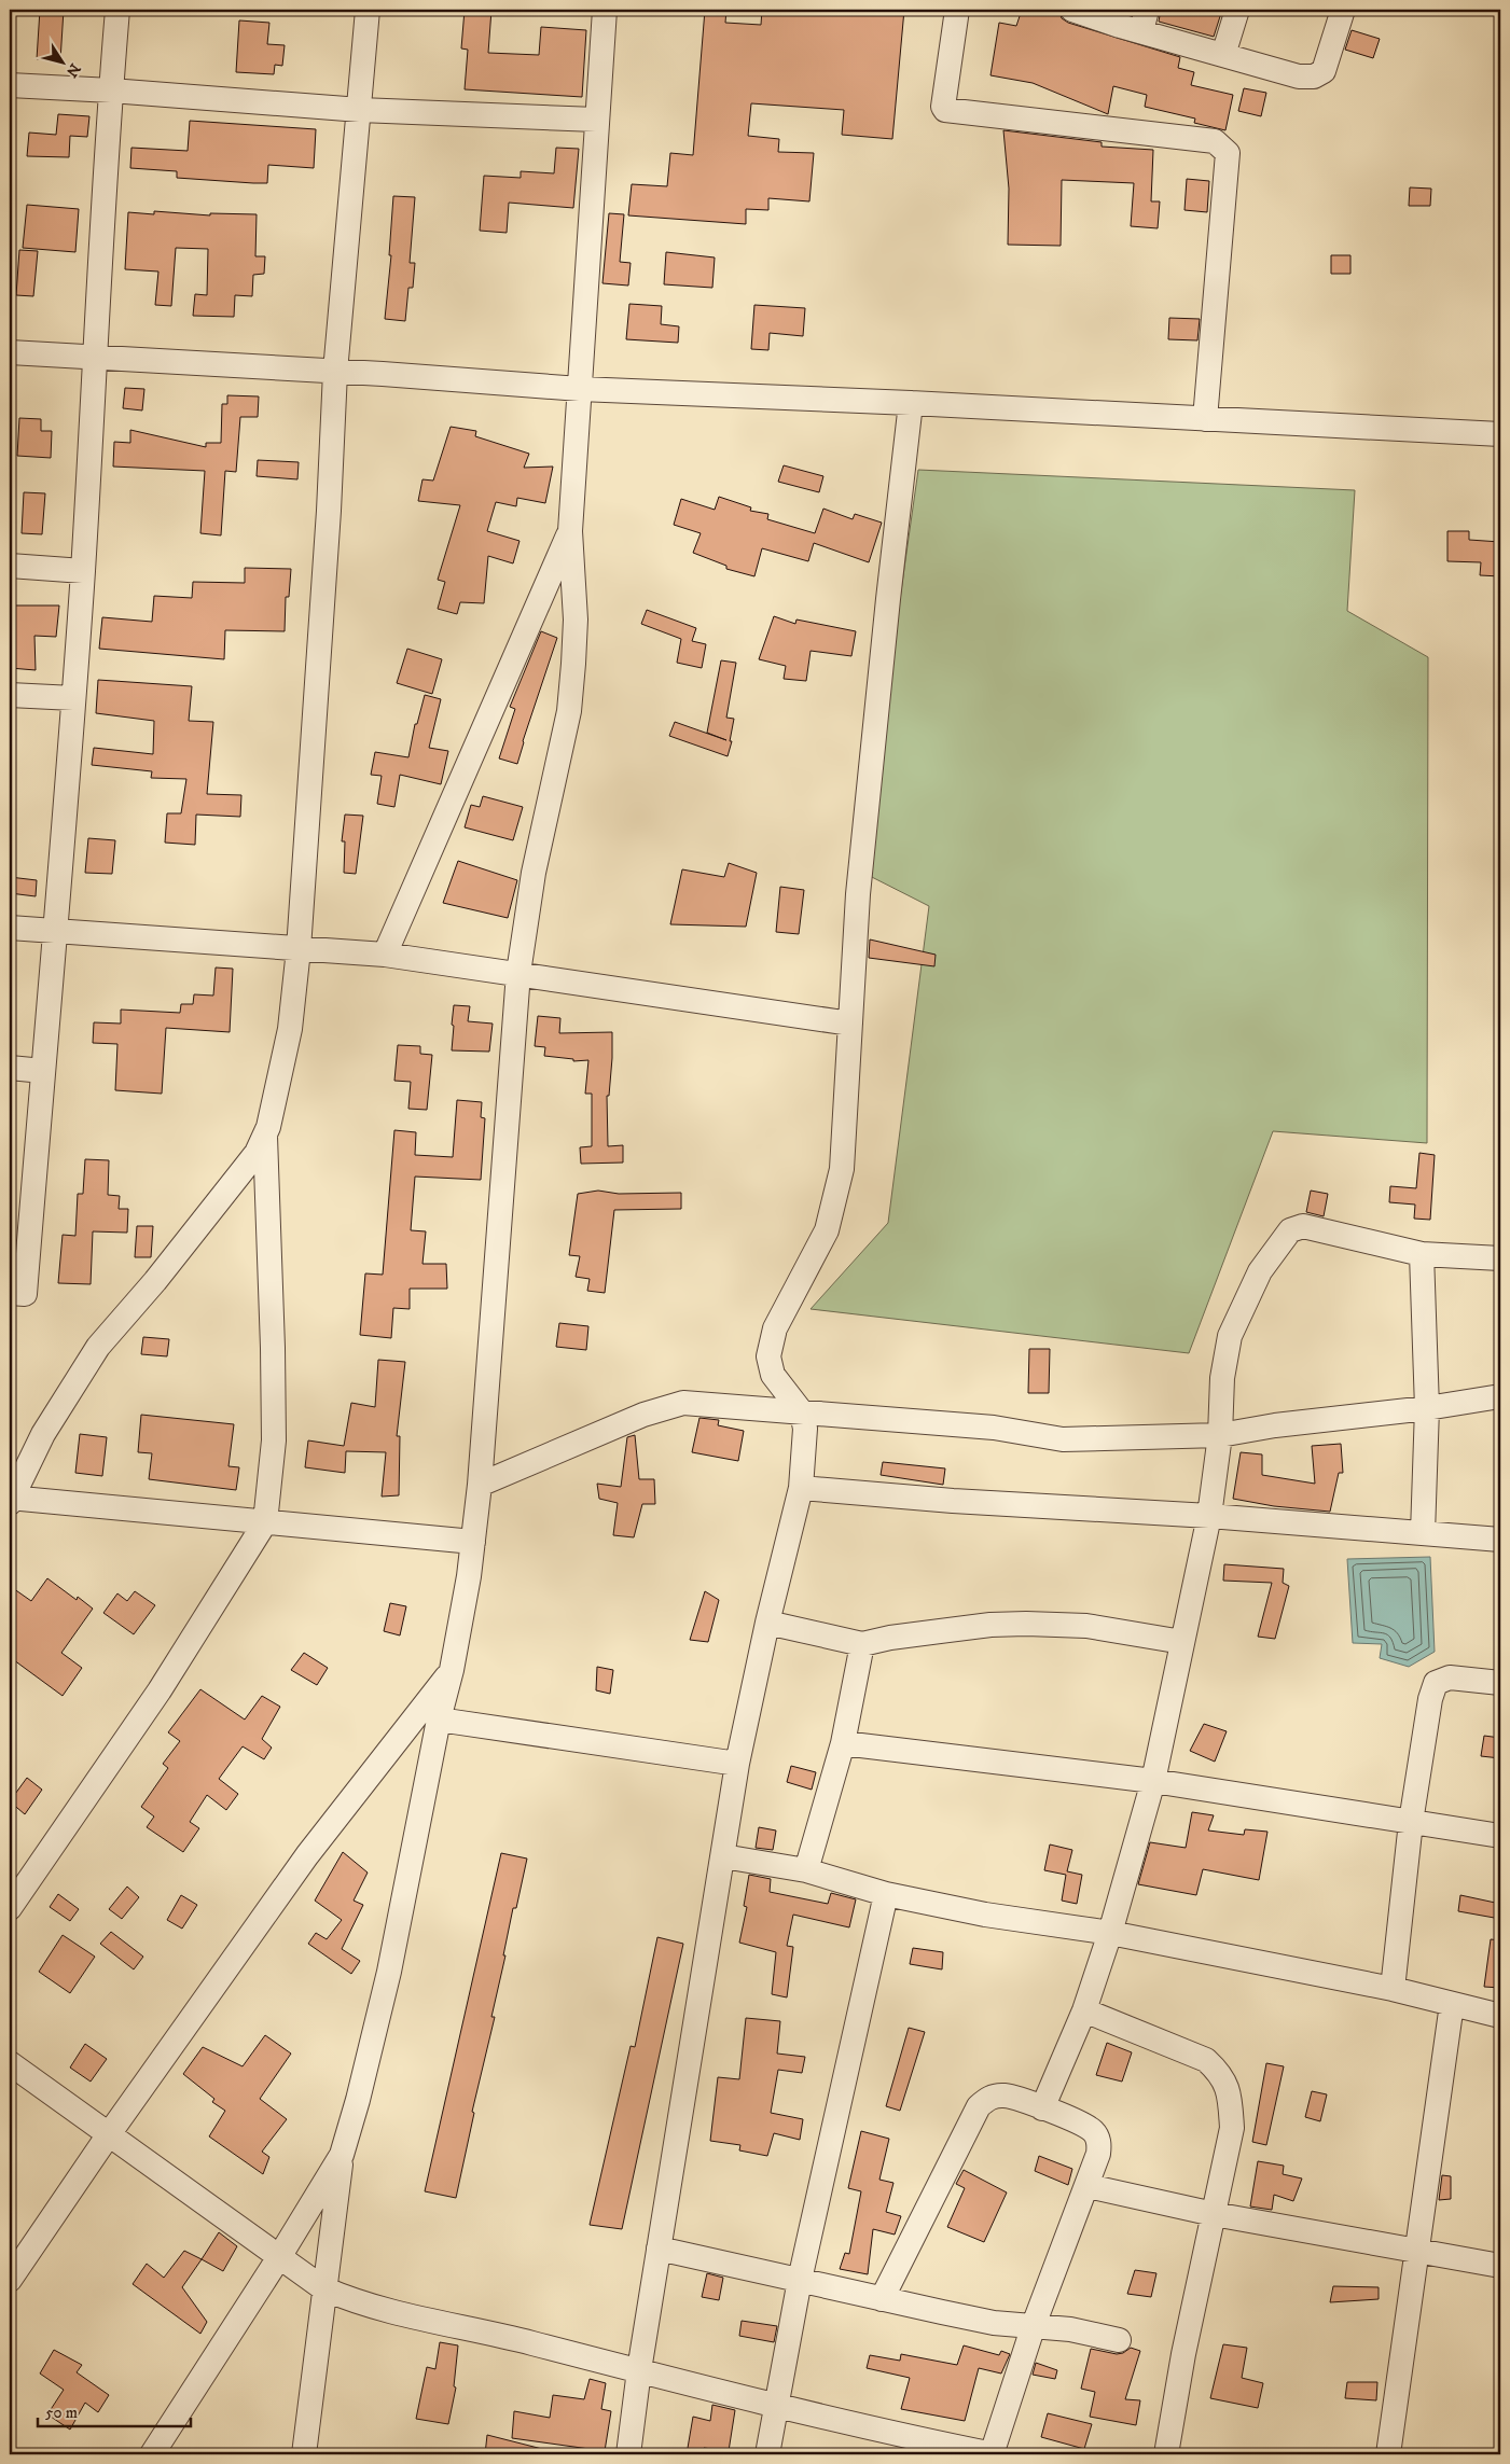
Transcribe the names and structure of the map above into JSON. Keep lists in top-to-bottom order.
{
  "scale_bar": "50 m",
  "north": "bottom right"
}
